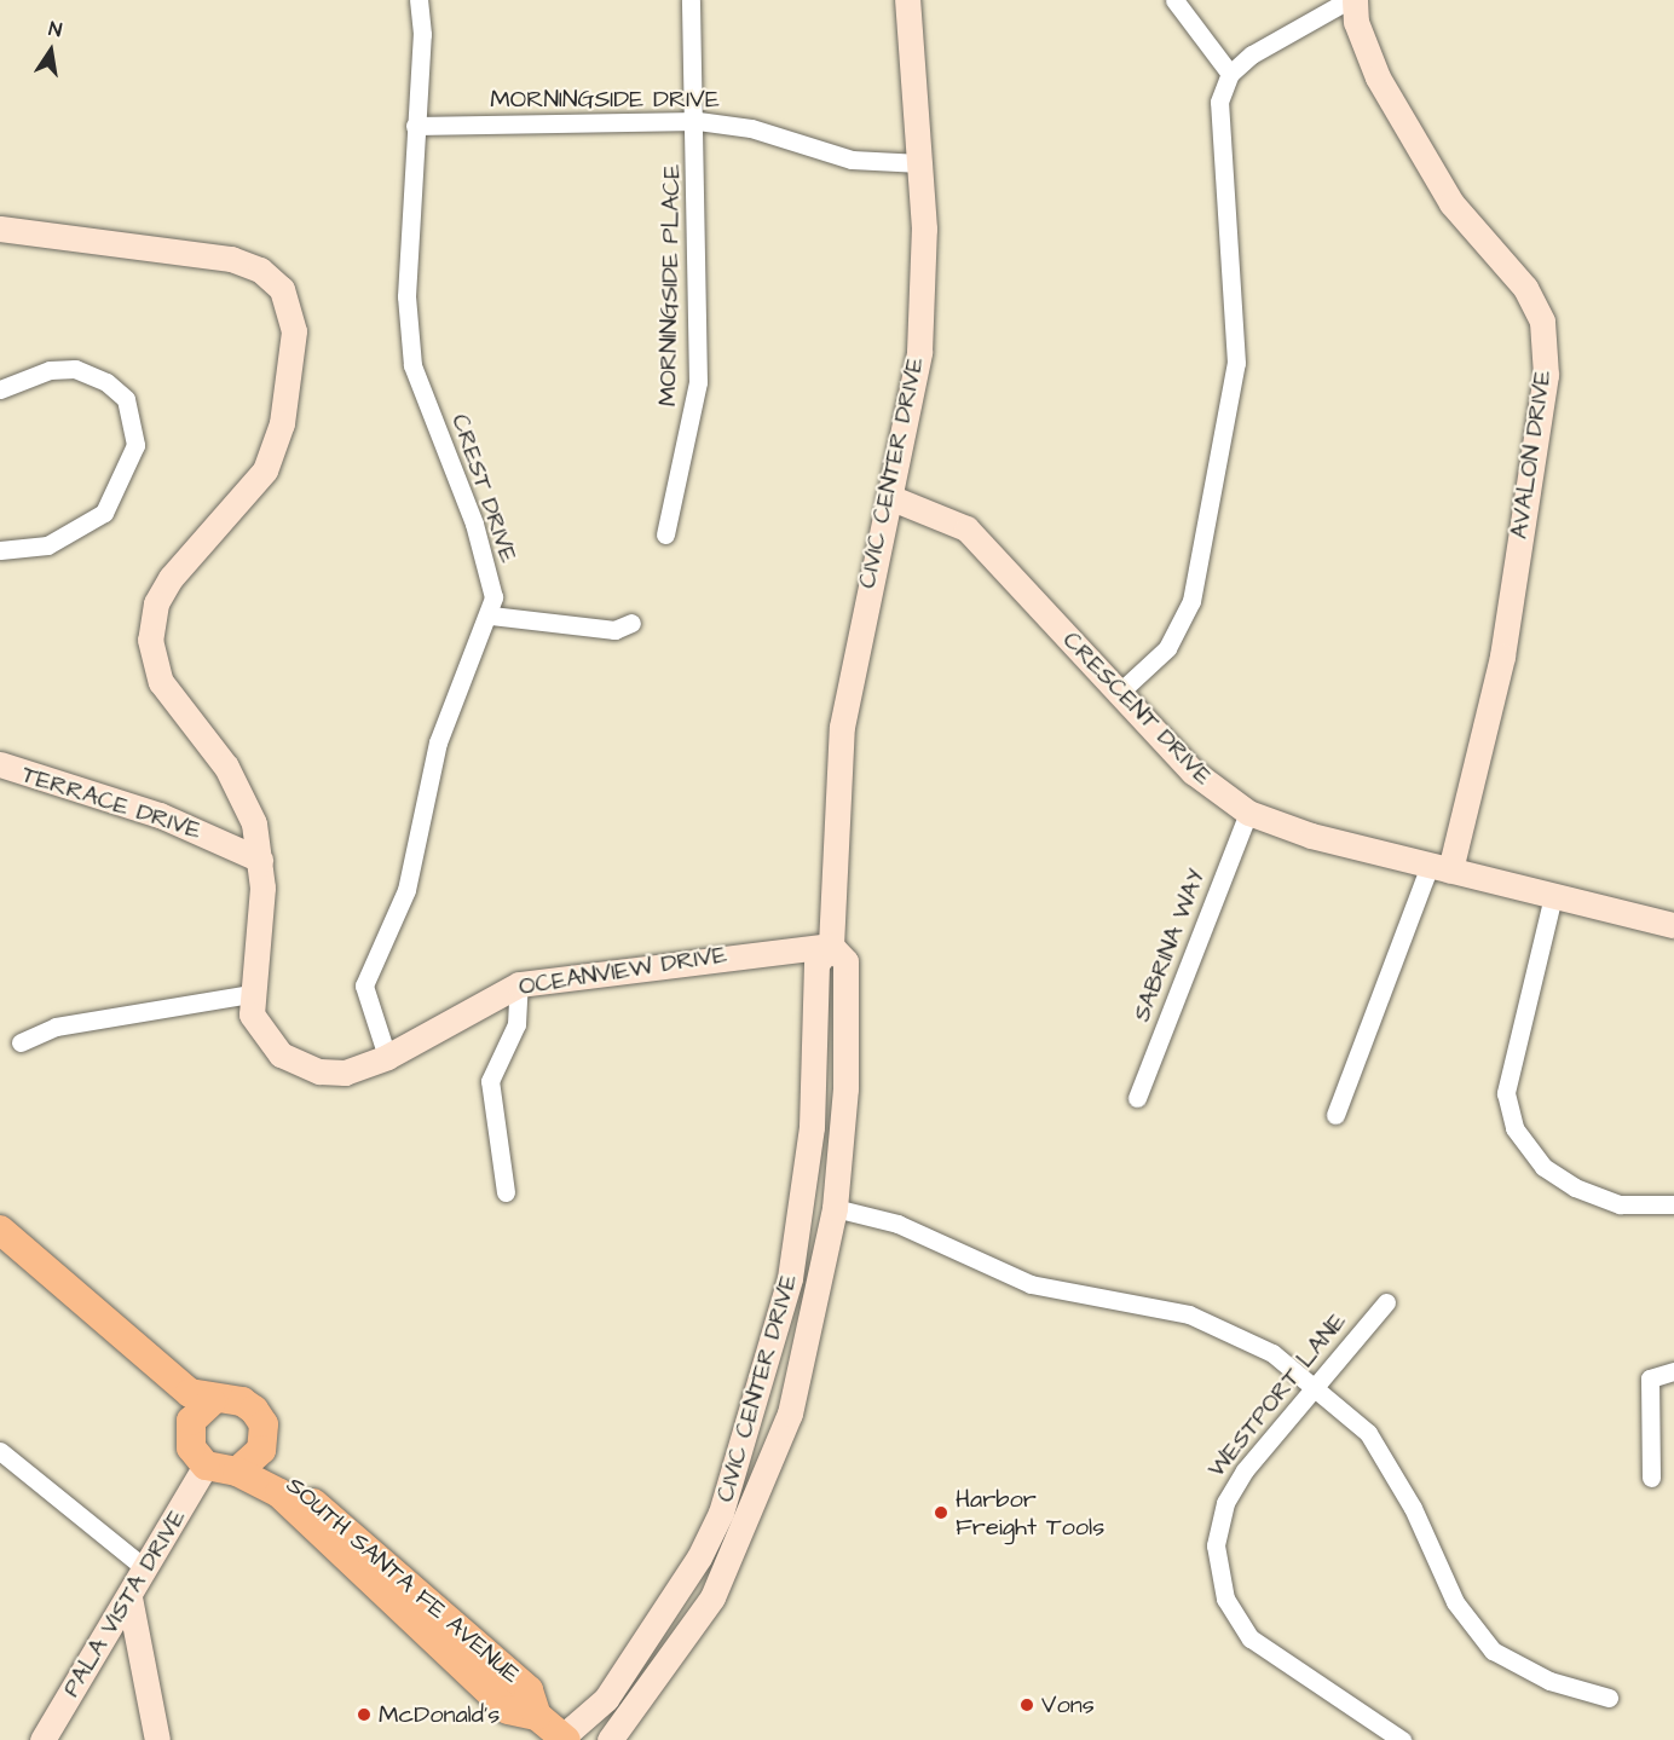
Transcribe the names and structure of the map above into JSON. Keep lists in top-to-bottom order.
{
  "streets": {
    "main road": ["SOUTH SANTA FE AVENUE"],
    "street": [
      "MORNINGSIDE DRIVE",
      "MORNINGSIDE PLACE",
      "AVALON DRIVE",
      "CIVIC CENTER DRIVE",
      "CREST DRIVE",
      "CRESCENT DRIVE",
      "TERRACE DRIVE",
      "SABRINA WAY",
      "OCEANVIEW DRIVE",
      "WESTPORT LANE",
      "PALA VISTA DRIVE"
    ]
  },
  "crossings": [
    ["MORNINGSIDE DRIVE", "MORNINGSIDE PLACE"],
    ["MORNINGSIDE DRIVE", "CIVIC CENTER DRIVE"],
    ["MORNINGSIDE DRIVE", "CREST DRIVE"],
    ["AVALON DRIVE", "CRESCENT DRIVE"],
    ["CIVIC CENTER DRIVE", "CRESCENT DRIVE"],
    ["CIVIC CENTER DRIVE", "OCEANVIEW DRIVE"],
    ["CIVIC CENTER DRIVE", "SOUTH SANTA FE AVENUE"],
    ["CREST DRIVE", "OCEANVIEW DRIVE"],
    ["CRESCENT DRIVE", "SABRINA WAY"],
    ["TERRACE DRIVE", "OCEANVIEW DRIVE"],
    ["SOUTH SANTA FE AVENUE", "PALA VISTA DRIVE"]
  ],
  "places": ["Harbor Freight Tools", "Vons", "McDonald's"],
  "north": "top"
}
